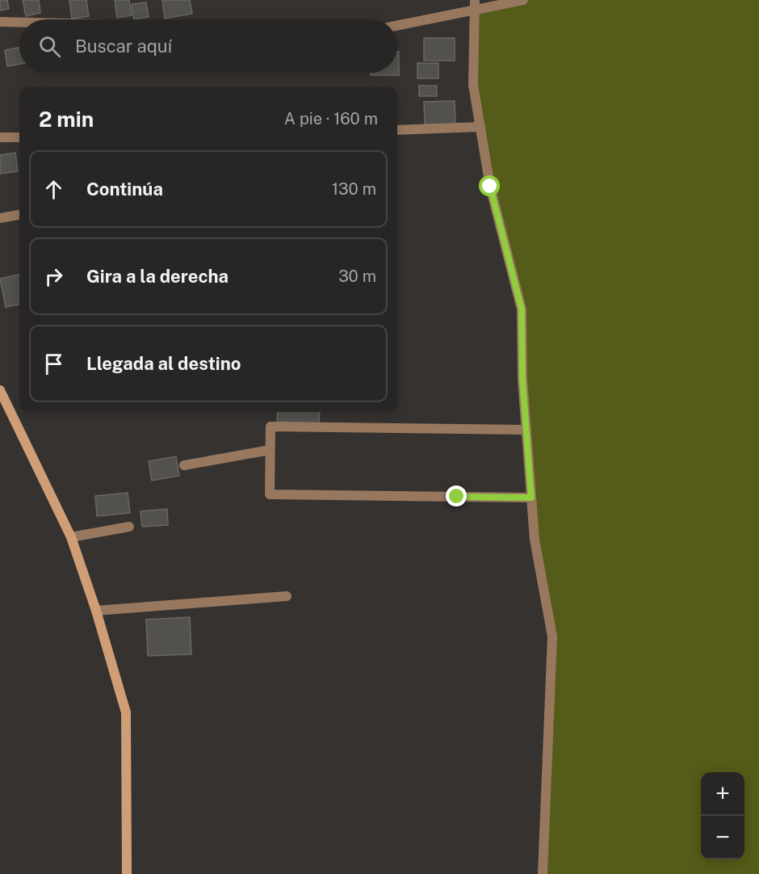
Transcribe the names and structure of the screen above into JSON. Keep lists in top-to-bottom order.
{
  "page": {
    "search": "Buscar aquí",
    "heading": ["2 min", "A pie · 160 m"],
    "list": [
      ["Continúa", "130 m"],
      ["Gira a la derecha", "30 m"],
      "Llegada al destino"
    ],
    "map_buttons": ["+", "−"]
  }
}
